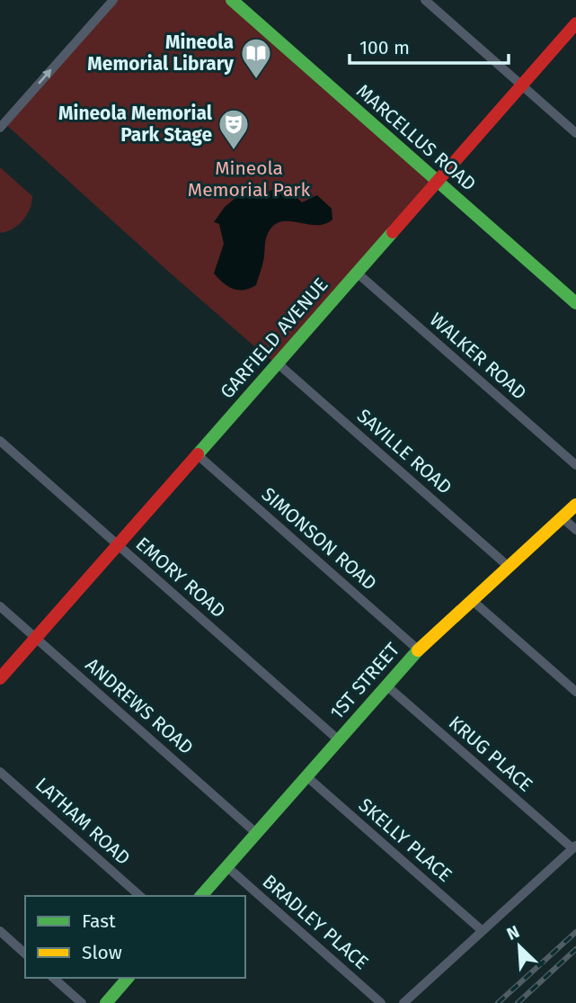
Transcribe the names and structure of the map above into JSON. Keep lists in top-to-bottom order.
{
  "streets": {
    "street": [
      "MARCELLUS ROAD",
      "GARFIELD AVENUE",
      "WALKER ROAD",
      "SAVILLE ROAD",
      "SIMONSON ROAD",
      "EMORY ROAD",
      "1ST STREET",
      "ANDREWS ROAD",
      "KRUG PLACE",
      "LATHAM ROAD",
      "SKELLY PLACE",
      "BRADLEY PLACE"
    ]
  },
  "crossings": [
    ["MARCELLUS ROAD", "GARFIELD AVENUE"],
    ["GARFIELD AVENUE", "WALKER ROAD"],
    ["GARFIELD AVENUE", "SAVILLE ROAD"],
    ["GARFIELD AVENUE", "SIMONSON ROAD"],
    ["GARFIELD AVENUE", "EMORY ROAD"],
    ["GARFIELD AVENUE", "ANDREWS ROAD"],
    ["SAVILLE ROAD", "1ST STREET"],
    ["SIMONSON ROAD", "1ST STREET"],
    ["EMORY ROAD", "1ST STREET"],
    ["1ST STREET", "ANDREWS ROAD"],
    ["1ST STREET", "KRUG PLACE"],
    ["1ST STREET", "SKELLY PLACE"],
    ["1ST STREET", "BRADLEY PLACE"]
  ],
  "parks": ["Mineola Memorial Park"],
  "places": {
    "library": ["Mineola Memorial Library"],
    "theatre": ["Mineola Memorial Park Stage"]
  },
  "legend": ["Fast", "Slow"],
  "scale_bar": "100 m",
  "north": "top left"
}
